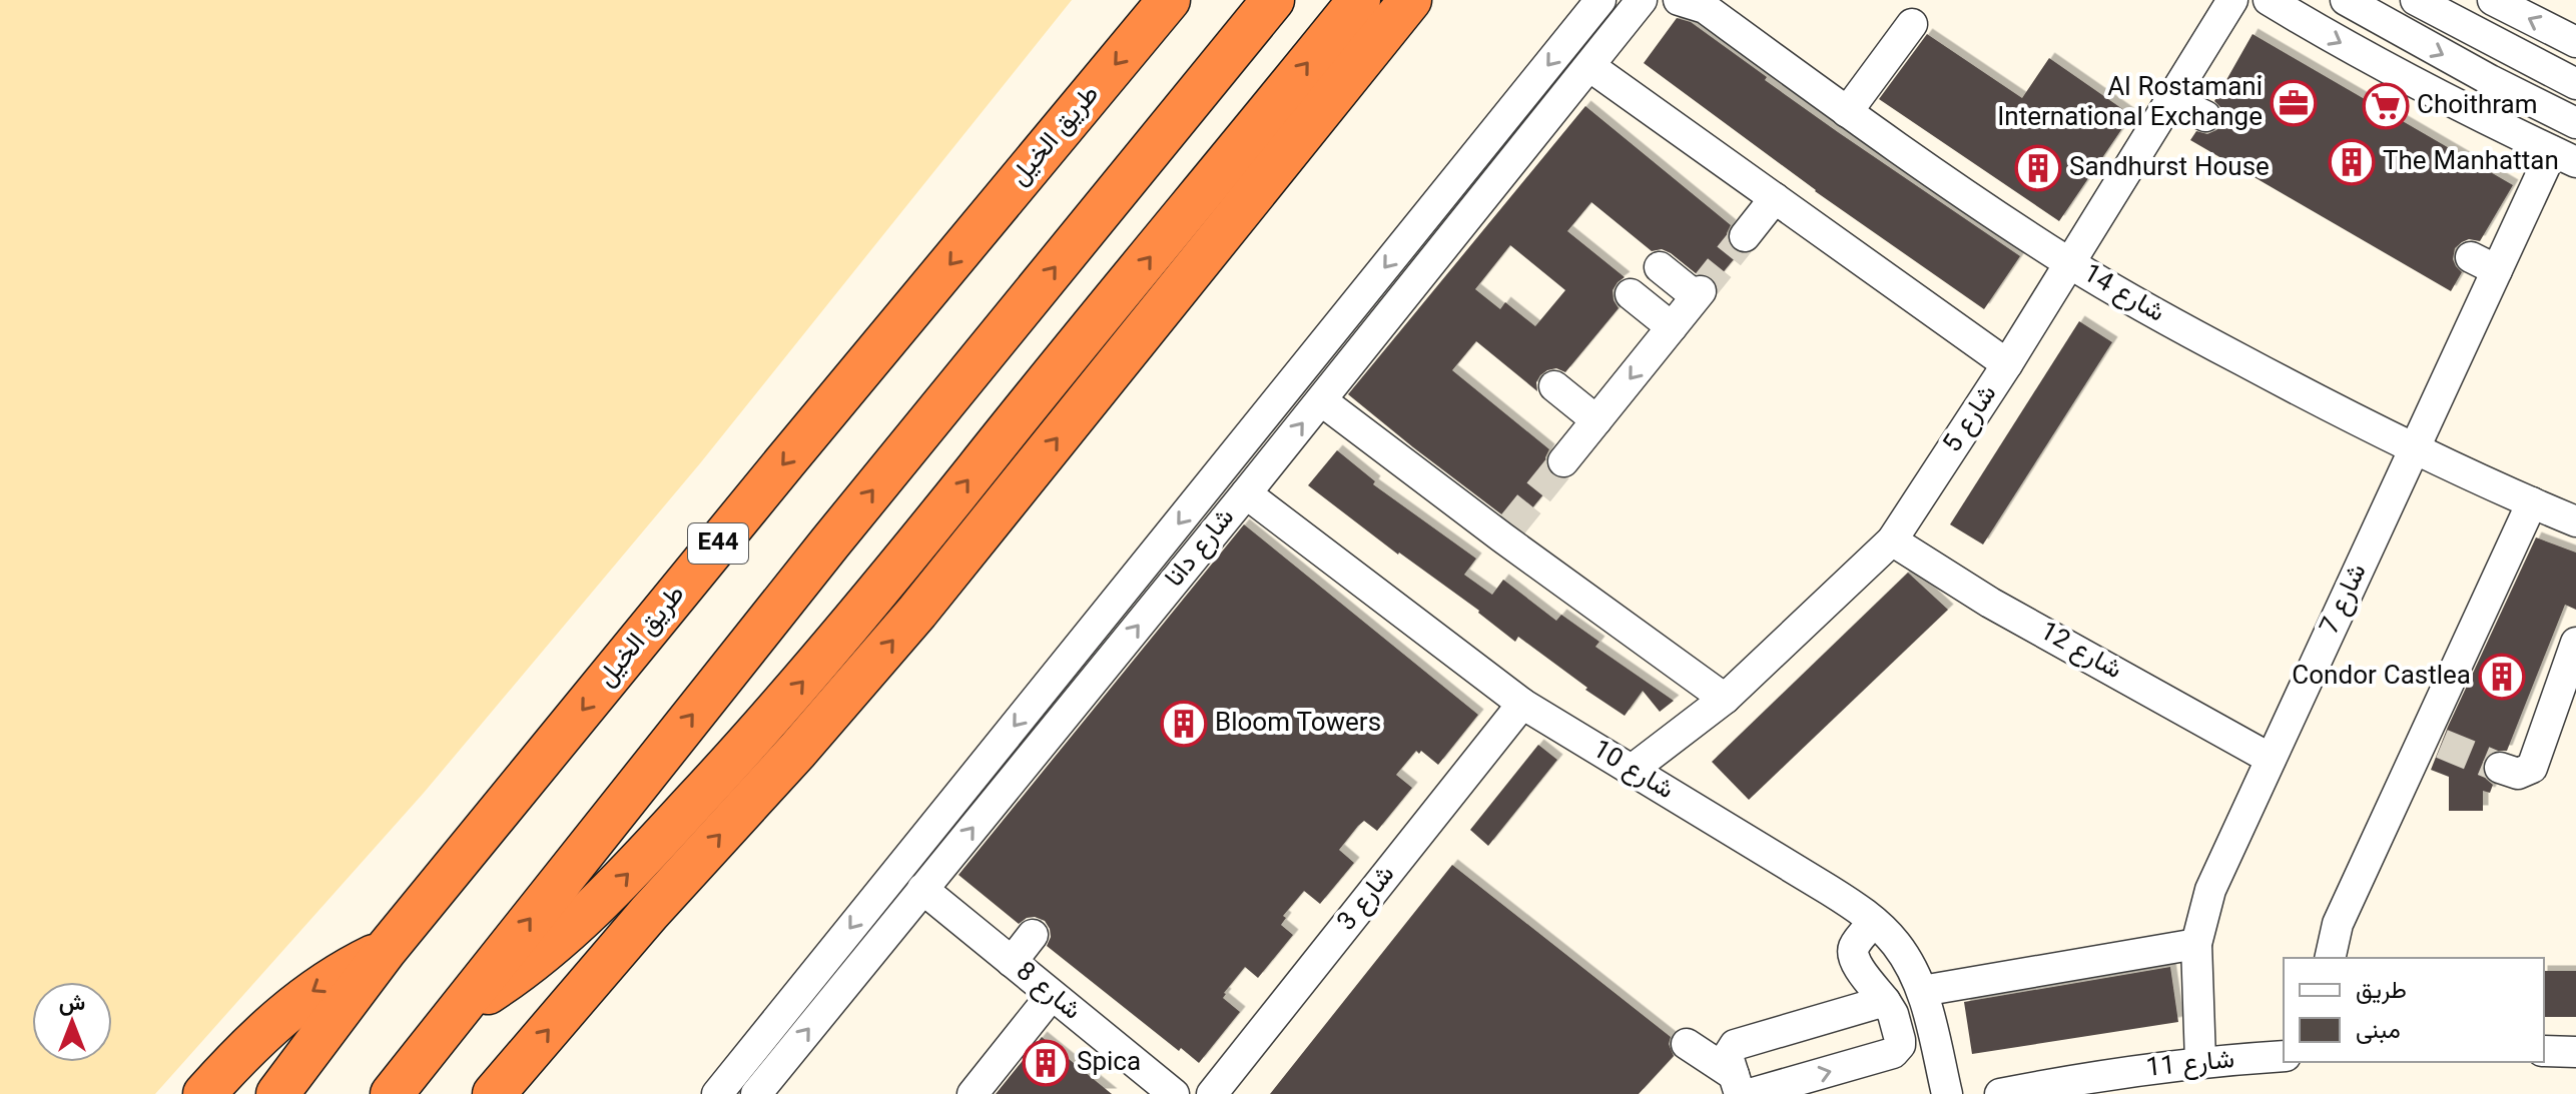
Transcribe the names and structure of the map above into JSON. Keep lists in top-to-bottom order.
{
  "streets": {
    "highway": ["طريق الخيل", "E44"],
    "street": [
      "شارع 14",
      "شارع 5",
      "شارع دانا",
      "شارع 7",
      "شارع 12",
      "شارع 10",
      "شارع 3",
      "شارع 8",
      "شارع 11"
    ]
  },
  "crossings": [
    ["شارع 14", "شارع 5"],
    ["شارع 14", "شارع 7"],
    ["شارع 5", "شارع 12"],
    ["شارع 5", "شارع 10"],
    ["شارع دانا", "شارع 10"],
    ["شارع دانا", "شارع 8"],
    ["شارع 7", "شارع 12"],
    ["شارع 7", "شارع 11"],
    ["شارع 10", "شارع 3"]
  ],
  "places": {
    "office": ["Al Rostamani International Exchange"],
    "supermarket": ["Choithram"],
    "building": [
      "The Manhattan",
      "Sandhurst House",
      "Condor Castlea",
      "Bloom Towers",
      "Spica"
    ]
  },
  "legend": ["طريق", "مبنى"],
  "north": "top"
}
